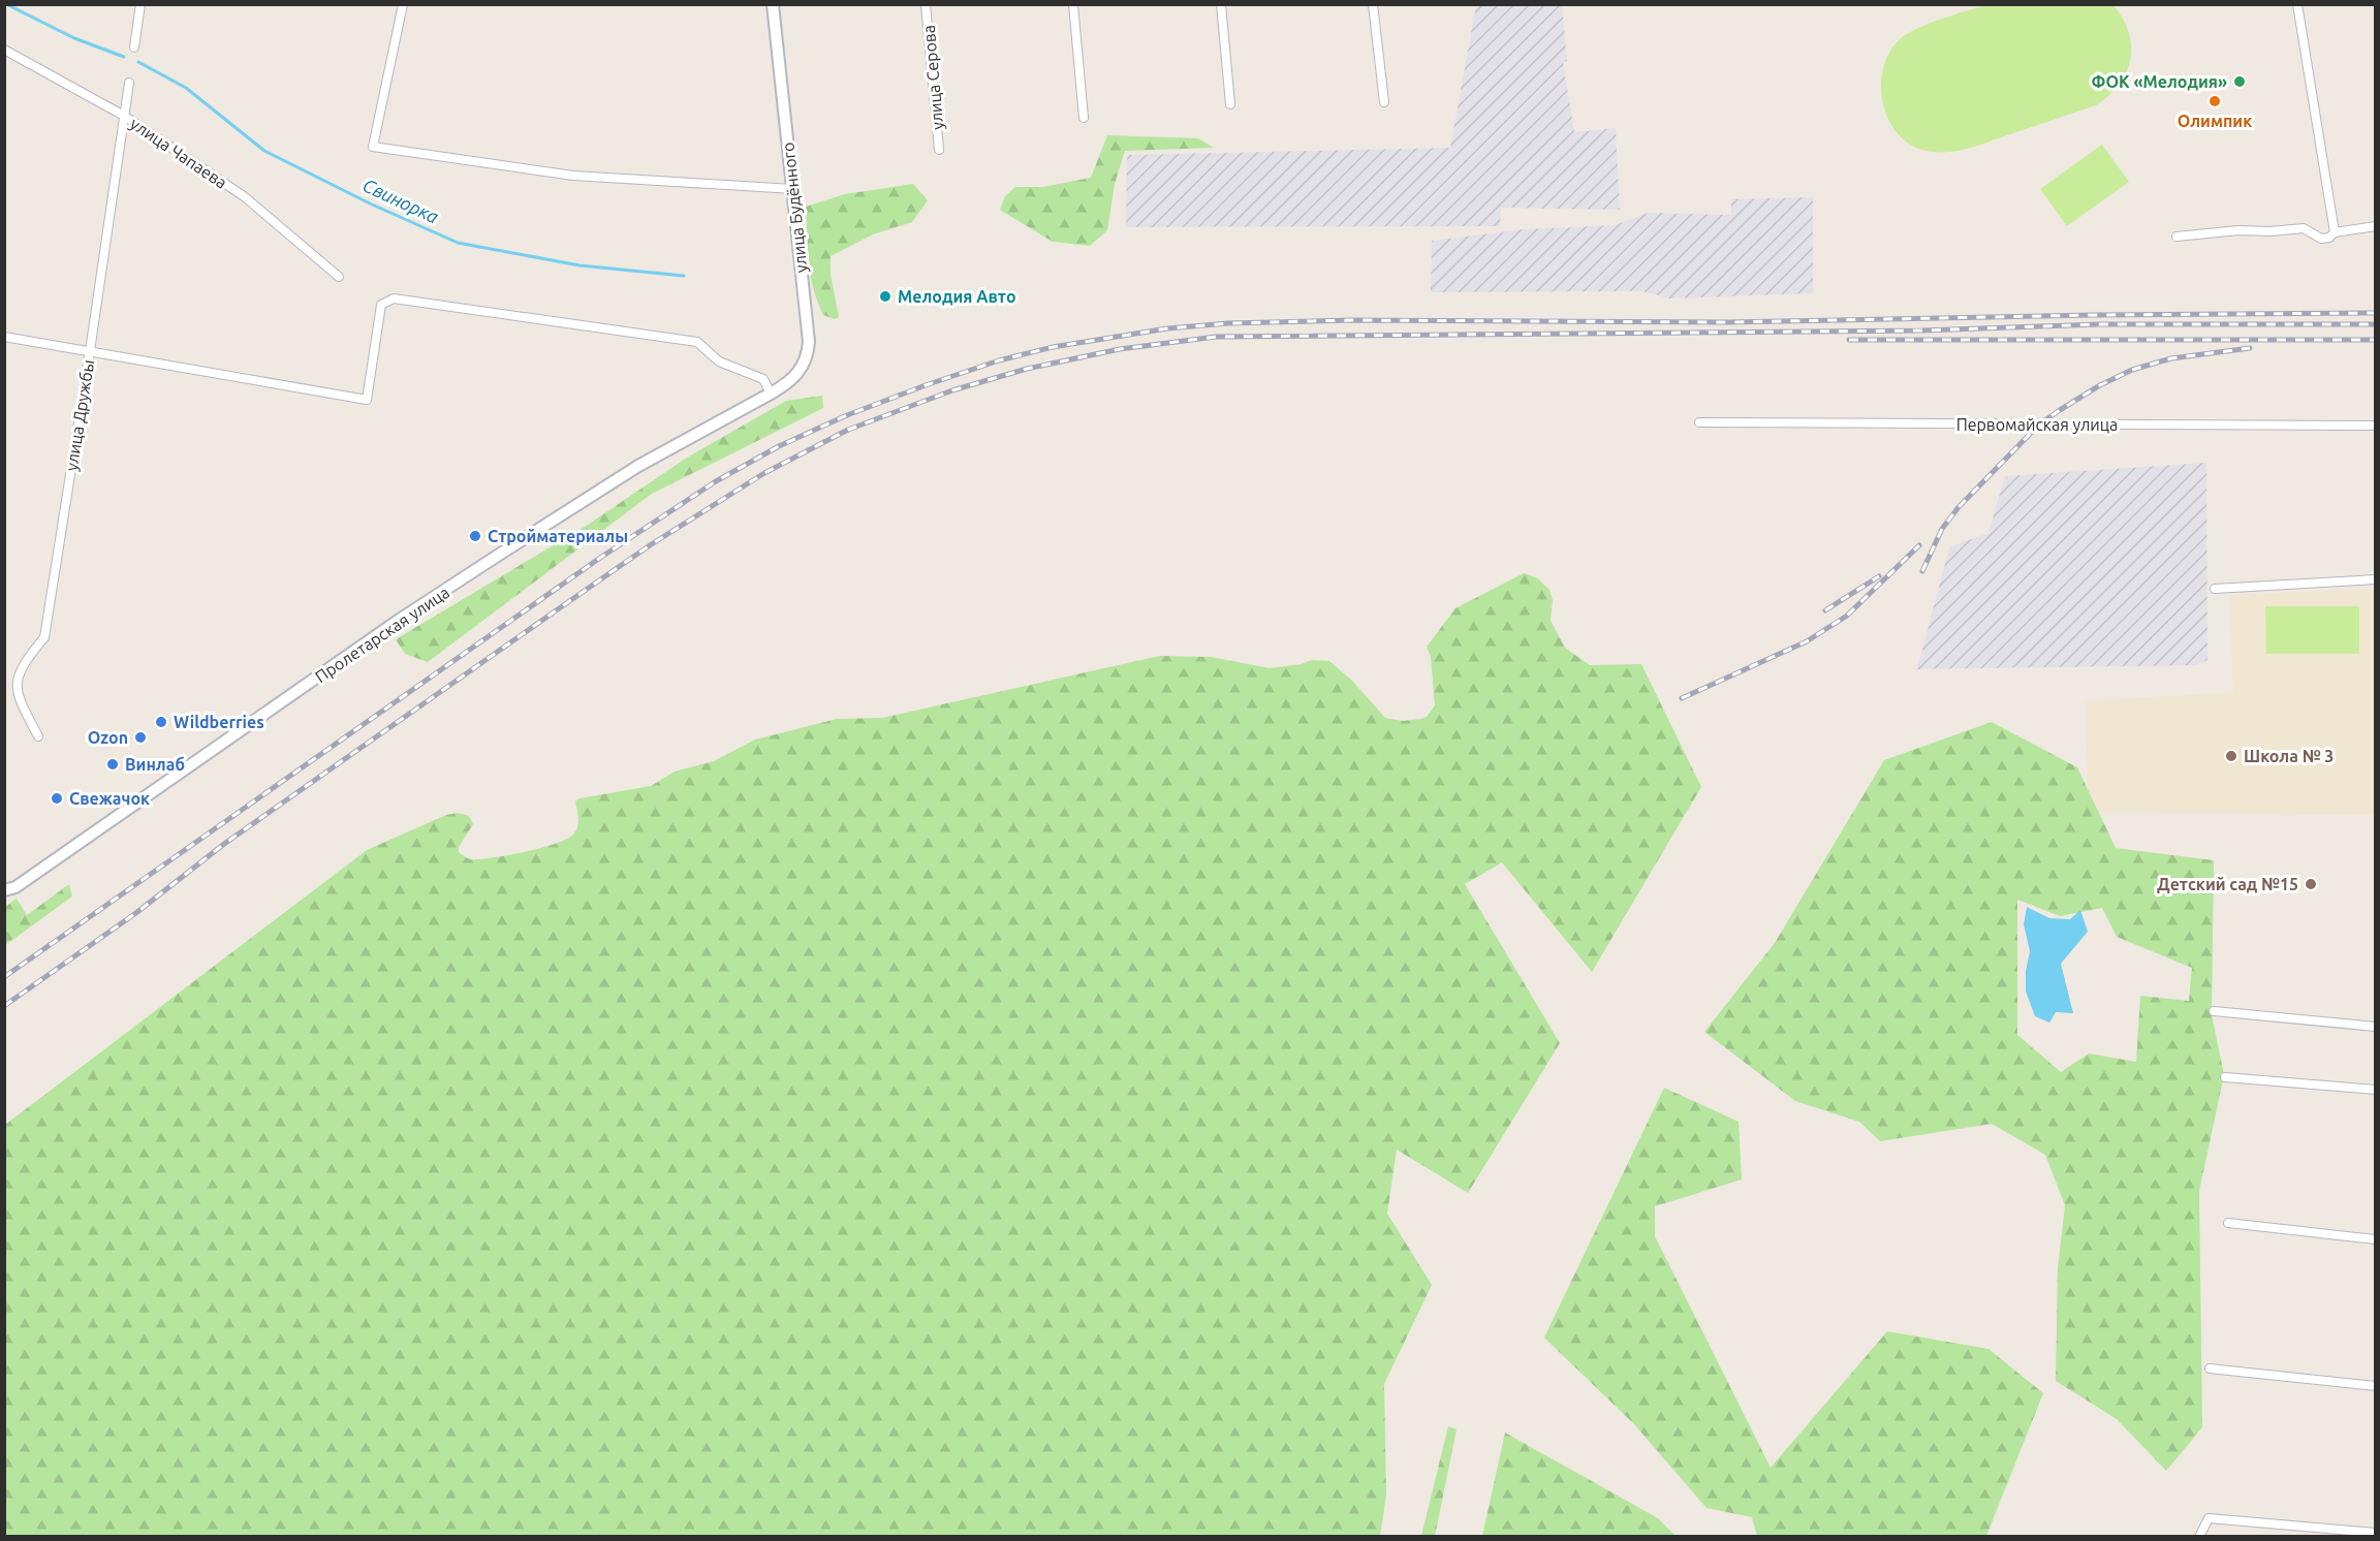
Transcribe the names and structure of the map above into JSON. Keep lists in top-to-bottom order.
{
  "streets": {
    "main road": ["улица Будённого", "Пролетарская улица"],
    "street": [
      "улица Серова",
      "улица Чапаева",
      "улица Дружбы",
      "Первомайская улица"
    ]
  },
  "crossings": [
    ["улица Чапаева", "улица Дружбы"],
    ["улица Будённого", "Пролетарская улица"]
  ],
  "water": ["Свинорка"],
  "places": [
    "ФОК «Мелодия»",
    "Олимпик",
    "Мелодия Авто",
    "Стройматериалы",
    "Wildberries",
    "Ozon",
    "Школа № 3",
    "Винлаб",
    "Свежачок",
    "Детский сад №15"
  ]
}
